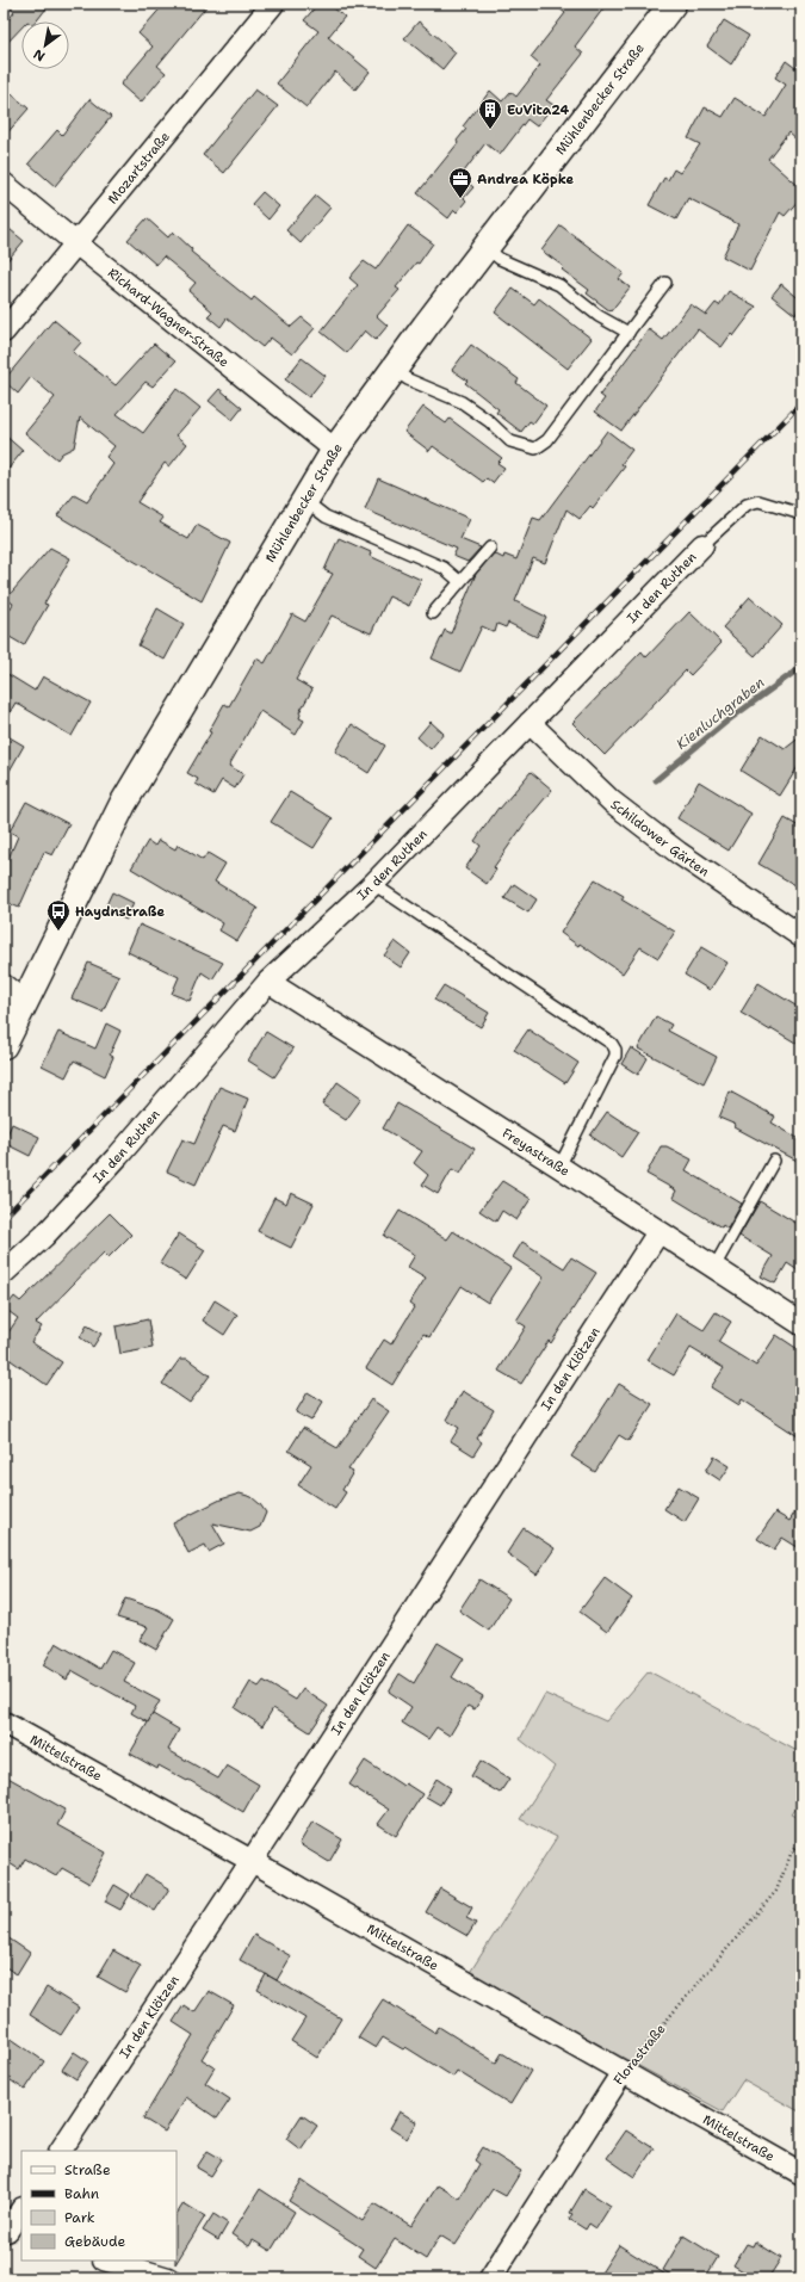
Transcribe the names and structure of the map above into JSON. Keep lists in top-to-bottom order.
{
  "streets": {
    "main road": ["Mühlenbecker Straße"],
    "street": [
      "Mozartstraße",
      "Richard-Wagner-Straße",
      "In den Ruthen",
      "Schildower Gärten",
      "Freyastraße",
      "In den Klötzen",
      "Mittelstraße",
      "Florastraße"
    ]
  },
  "crossings": [
    ["Mühlenbecker Straße", "Richard-Wagner-Straße"],
    ["Mozartstraße", "Richard-Wagner-Straße"],
    ["In den Ruthen", "Schildower Gärten"],
    ["In den Ruthen", "Freyastraße"],
    ["Freyastraße", "In den Klötzen"],
    ["In den Klötzen", "Mittelstraße"],
    ["Mittelstraße", "Florastraße"]
  ],
  "water": ["Kienluchgraben"],
  "places": {
    "building": ["EuVita24"],
    "office": ["Andrea Köpke"],
    "bus stop": ["Haydnstraße"]
  },
  "legend": [
    "Straße",
    "Bahn",
    "Park",
    "Gebäude"
  ],
  "north": "bottom left"
}
